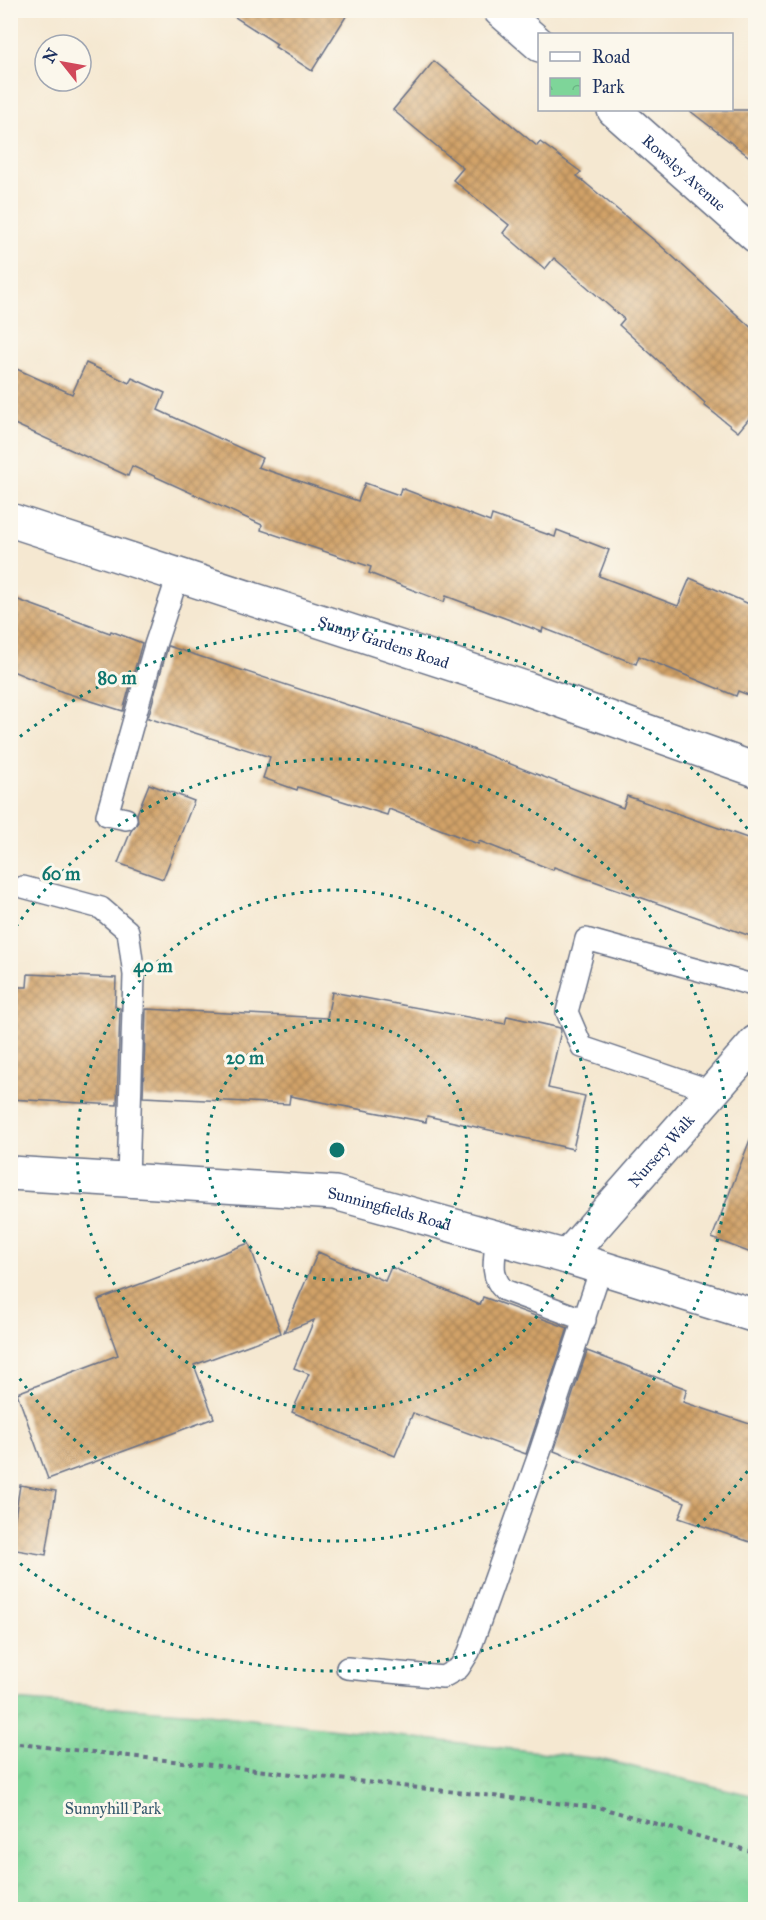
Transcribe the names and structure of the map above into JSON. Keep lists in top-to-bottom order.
{
  "streets": {
    "street": [
      "Rowsley Avenue",
      "Sunny Gardens Road",
      "Nursery Walk",
      "Sunningfields Road"
    ]
  },
  "crossings": [
    ["Nursery Walk", "Sunningfields Road"]
  ],
  "parks": ["Sunnyhill Park"],
  "legend": ["Road", "Park"],
  "north": "top left",
  "rings": [
    "80 m",
    "60 m",
    "40 m",
    "20 m"
  ]
}
